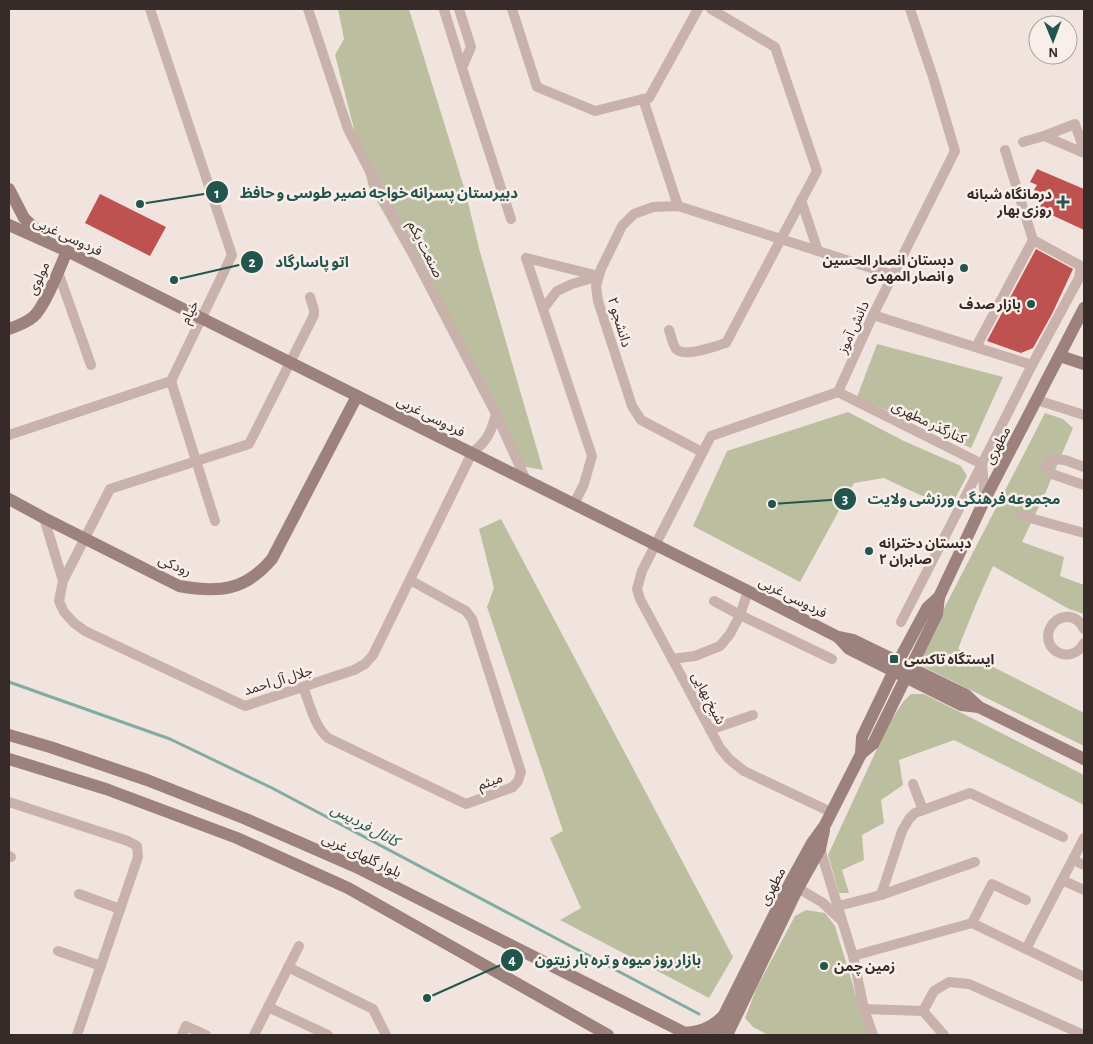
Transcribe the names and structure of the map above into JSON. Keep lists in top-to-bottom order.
{
  "streets": {
    "main road": [
      "فردوسی غربی",
      "مولوی",
      "مطهری",
      "رودکی",
      "بلوار گلهای غربی"
    ],
    "street": [
      "صنعت یکم",
      "خیام",
      "دانشجو ۲",
      "دانش آموز",
      "کنارگذر مطهری",
      "جلال آل احمد",
      "شیخ بهایی",
      "میثم"
    ]
  },
  "crossings": [
    ["فردوسی غربی", "صنعت یکم"],
    ["فردوسی غربی", "مولوی"],
    ["فردوسی غربی", "خیام"],
    ["فردوسی غربی", "مطهری"],
    ["فردوسی غربی", "رودکی"],
    ["فردوسی غربی", "جلال آل احمد"],
    ["فردوسی غربی", "شیخ بهایی"],
    ["دانشجو ۲", "دانش آموز"],
    ["دانش آموز", "کنارگذر مطهری"],
    ["مطهری", "شیخ بهایی"],
    ["رودکی", "جلال آل احمد"],
    ["جلال آل احمد", "میثم"]
  ],
  "water": ["کانال فردیس"],
  "places": {
    "health": ["درمانگاه شبانه روزی بهار"],
    "other": [
      "دبیرستان پسرانه خواجه نصیر طوسی و حافظ",
      "دبستان انصار الحسین و انصار المهدی",
      "اتو پاسارگاد",
      "بازار صدف",
      "مجموعه فرهنگی ورزشی ولایت",
      "دبستان دخترانه صابران ۲",
      "زمین چمن",
      "بازار روز میوه و تره بار زیتون"
    ],
    "transit": ["ایستگاه تاکسی"]
  },
  "north": "bottom"
}
